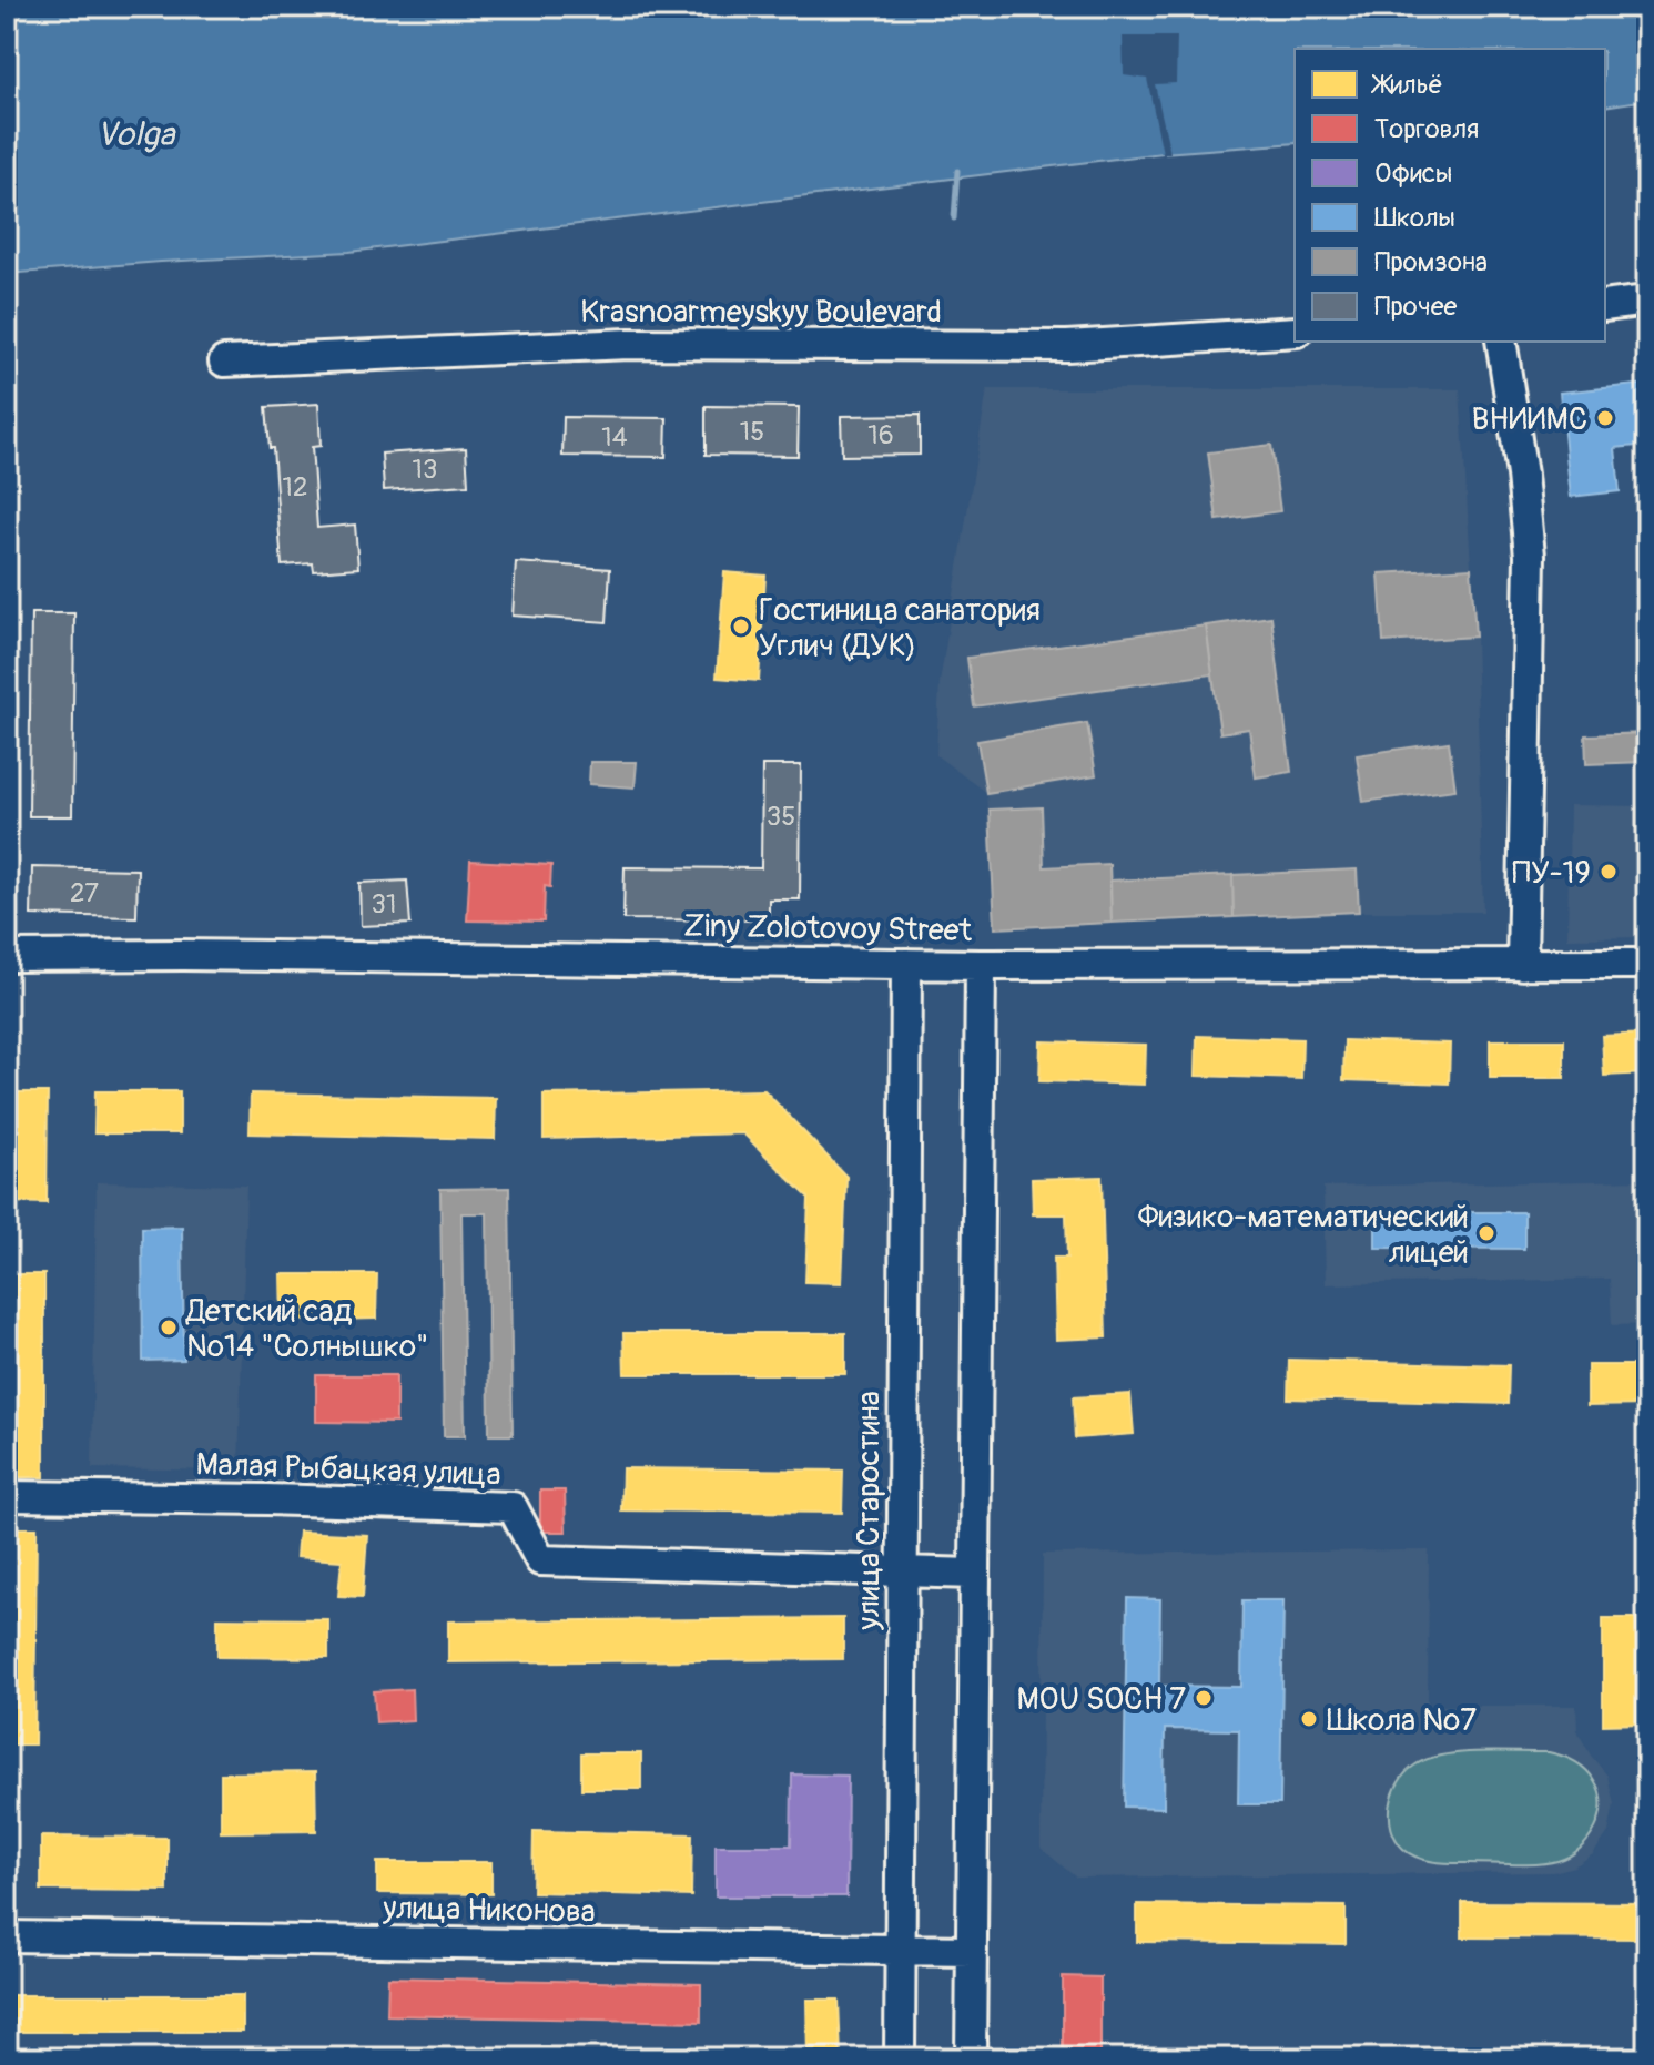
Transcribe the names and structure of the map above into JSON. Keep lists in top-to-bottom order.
{
  "streets": {
    "street": [
      "Krasnoarmeyskyy Boulevard",
      "Ziny Zolotovoy Street",
      "Малая Рыбацкая улица",
      "улица Старостина",
      "улица Никонова"
    ]
  },
  "crossings": [
    ["Ziny Zolotovoy Street", "улица Старостина"],
    ["Малая Рыбацкая улица", "улица Старостина"],
    ["улица Старостина", "улица Никонова"]
  ],
  "water": ["Volga"],
  "places": [
    "ВНИИМС",
    "Гостиница санатория Углич (ДУК)",
    "ПУ-19",
    "Физико-математический лицей",
    "Детский сад №14 \"Солнышко\"",
    "MOU SOCH 7",
    "Школа №7"
  ],
  "house_numbers": [
    "15",
    "16",
    "14",
    "13",
    "12",
    "35",
    "27",
    "31"
  ],
  "legend": [
    "Жильё",
    "Торговля",
    "Офисы",
    "Школы",
    "Промзона",
    "Прочее"
  ]
}
